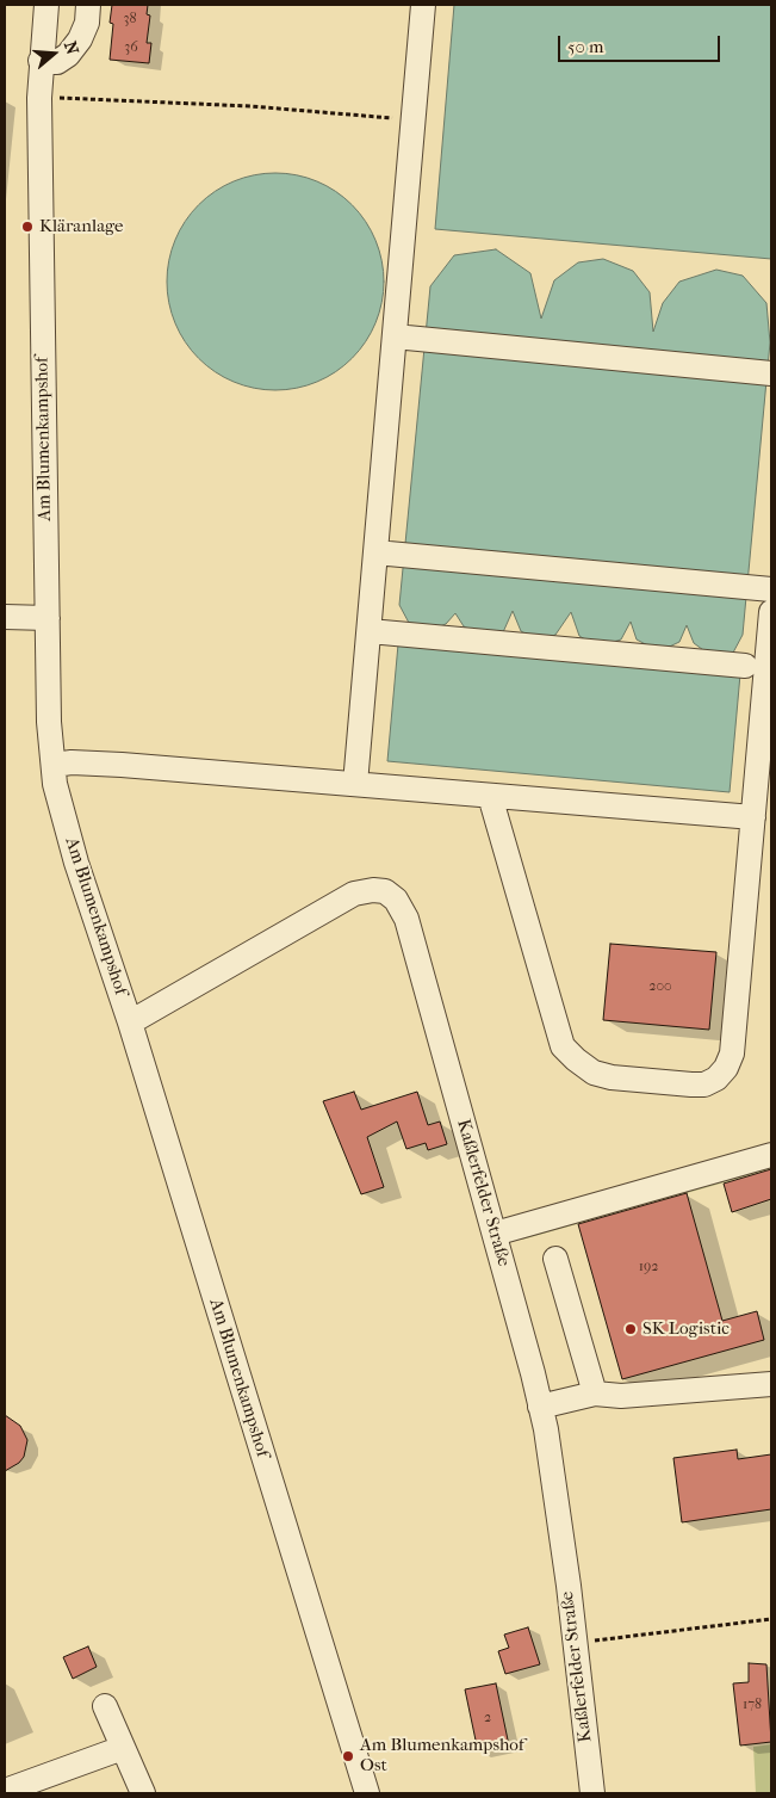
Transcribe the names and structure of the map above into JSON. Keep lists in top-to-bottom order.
{
  "streets": {
    "street": ["Am Blumenkampshof", "Kaßlerfelder Straße"]
  },
  "crossings": [
    ["Am Blumenkampshof", "Kaßlerfelder Straße"]
  ],
  "places": ["Kläranlage", "SK Logistic", "Am Blumenkampshof Ost"],
  "house_numbers": [
    "38",
    "36",
    "200",
    "192",
    "178",
    "2"
  ],
  "scale_bar": "50 m",
  "north": "right"
}
